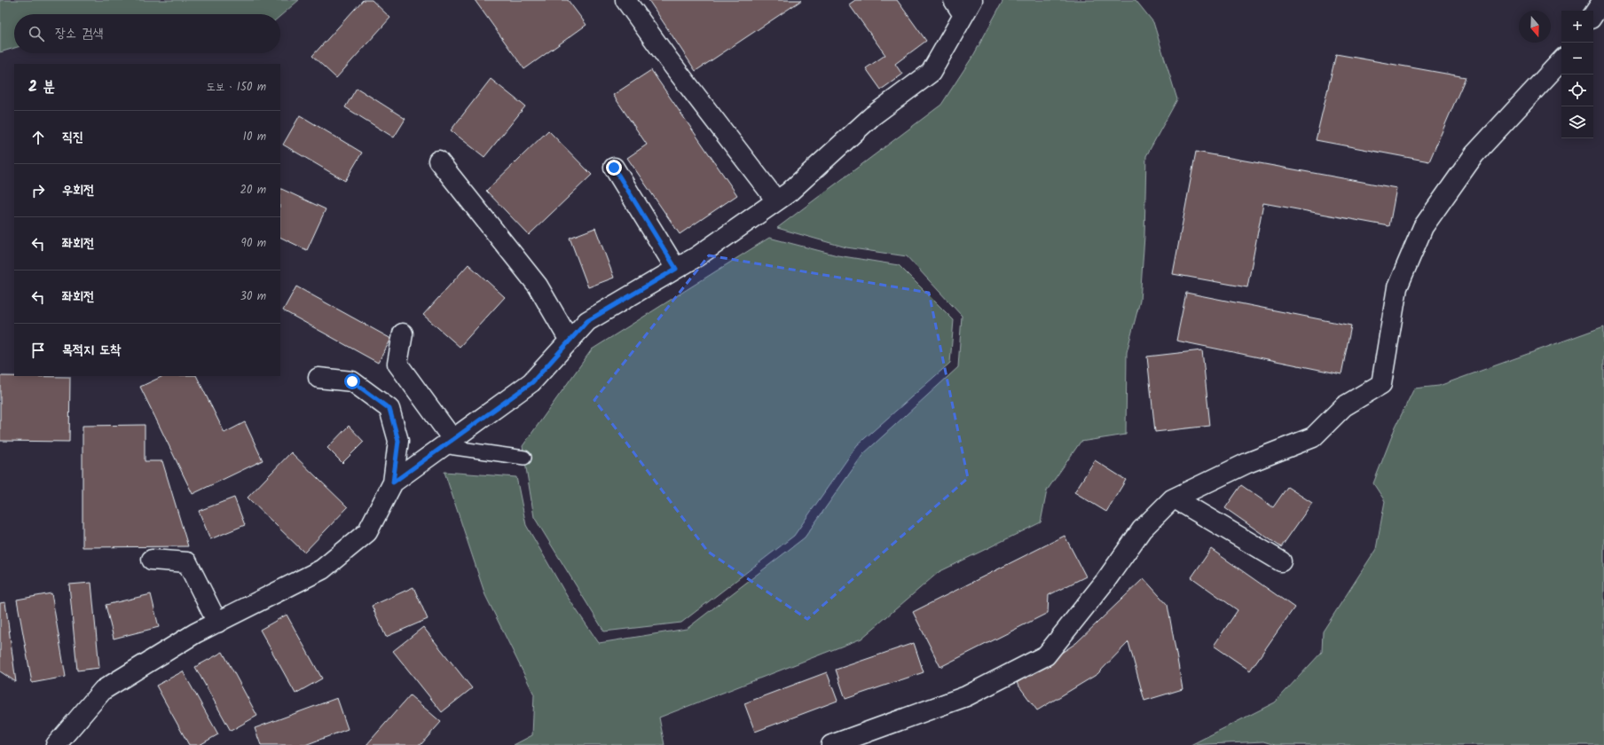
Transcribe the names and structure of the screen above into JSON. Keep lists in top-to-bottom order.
{
  "north": "bottom",
  "page": {
    "map_buttons": ["+", "−"],
    "search": "장소 검색",
    "heading": ["2 분", "도보 · 150 m"],
    "list": [
      ["직진", "10 m"],
      ["우회전", "20 m"],
      ["좌회전", "90 m"],
      ["좌회전", "30 m"],
      "목적지 도착"
    ]
  }
}
